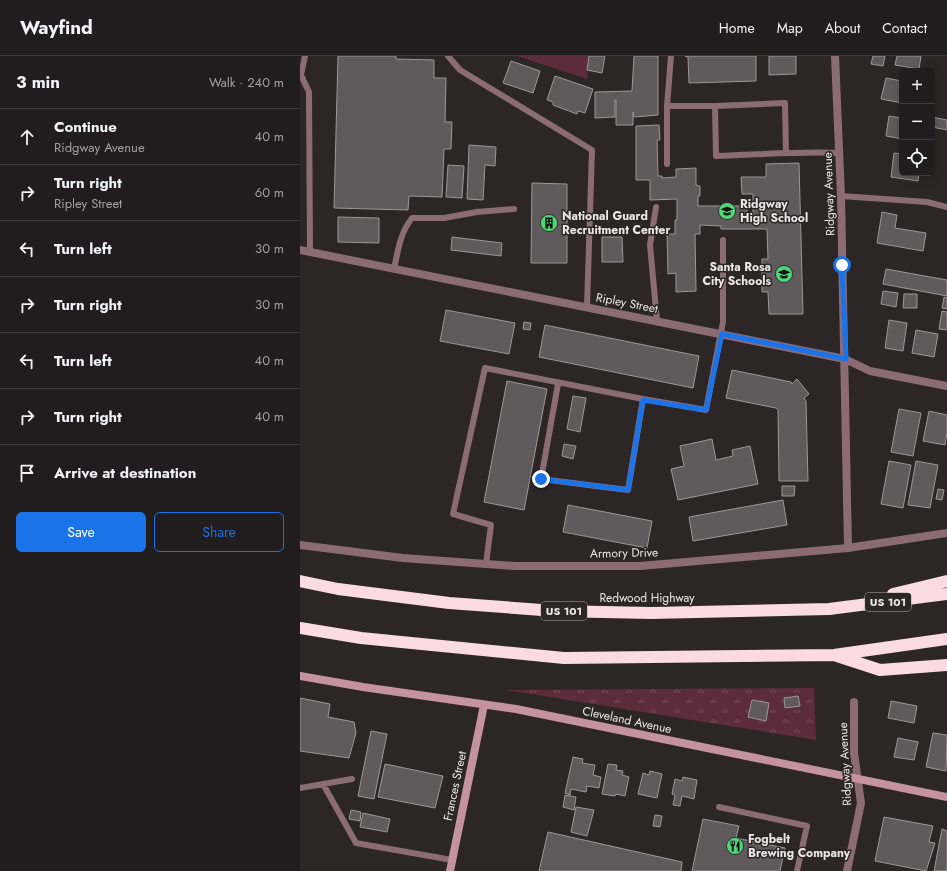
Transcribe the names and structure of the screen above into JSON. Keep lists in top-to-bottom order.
{
  "streets": {
    "highway": ["Redwood Highway", "US 101"],
    "street": [
      "Ridgway Avenue",
      "Ripley Street",
      "Armory Drive",
      "Cleveland Avenue",
      "Frances Street"
    ]
  },
  "crossings": [
    ["Ridgway Avenue", "Ripley Street"],
    ["Ridgway Avenue", "Armory Drive"],
    ["Ridgway Avenue", "Cleveland Avenue"],
    ["Cleveland Avenue", "Frances Street"]
  ],
  "places": {
    "school or university": ["Ridgway High School", "Santa Rosa City Schools"],
    "building": ["National Guard Recruitment Center"],
    "restaurant": ["Fogbelt Brewing Company"]
  },
  "page": {
    "header": "Wayfind",
    "nav": [
      "Home",
      "Map",
      "About",
      "Contact"
    ],
    "heading": ["3 min", "Walk · 240 m"],
    "map_buttons": ["+", "−"],
    "list": [
      ["Continue", "Ridgway Avenue", "40 m"],
      ["Turn right", "Ripley Street", "60 m"],
      ["Turn left", "30 m"],
      ["Turn right", "30 m"],
      ["Turn left", "40 m"],
      ["Turn right", "40 m"],
      "Arrive at destination"
    ],
    "buttons": ["Save", "Share"]
  }
}
